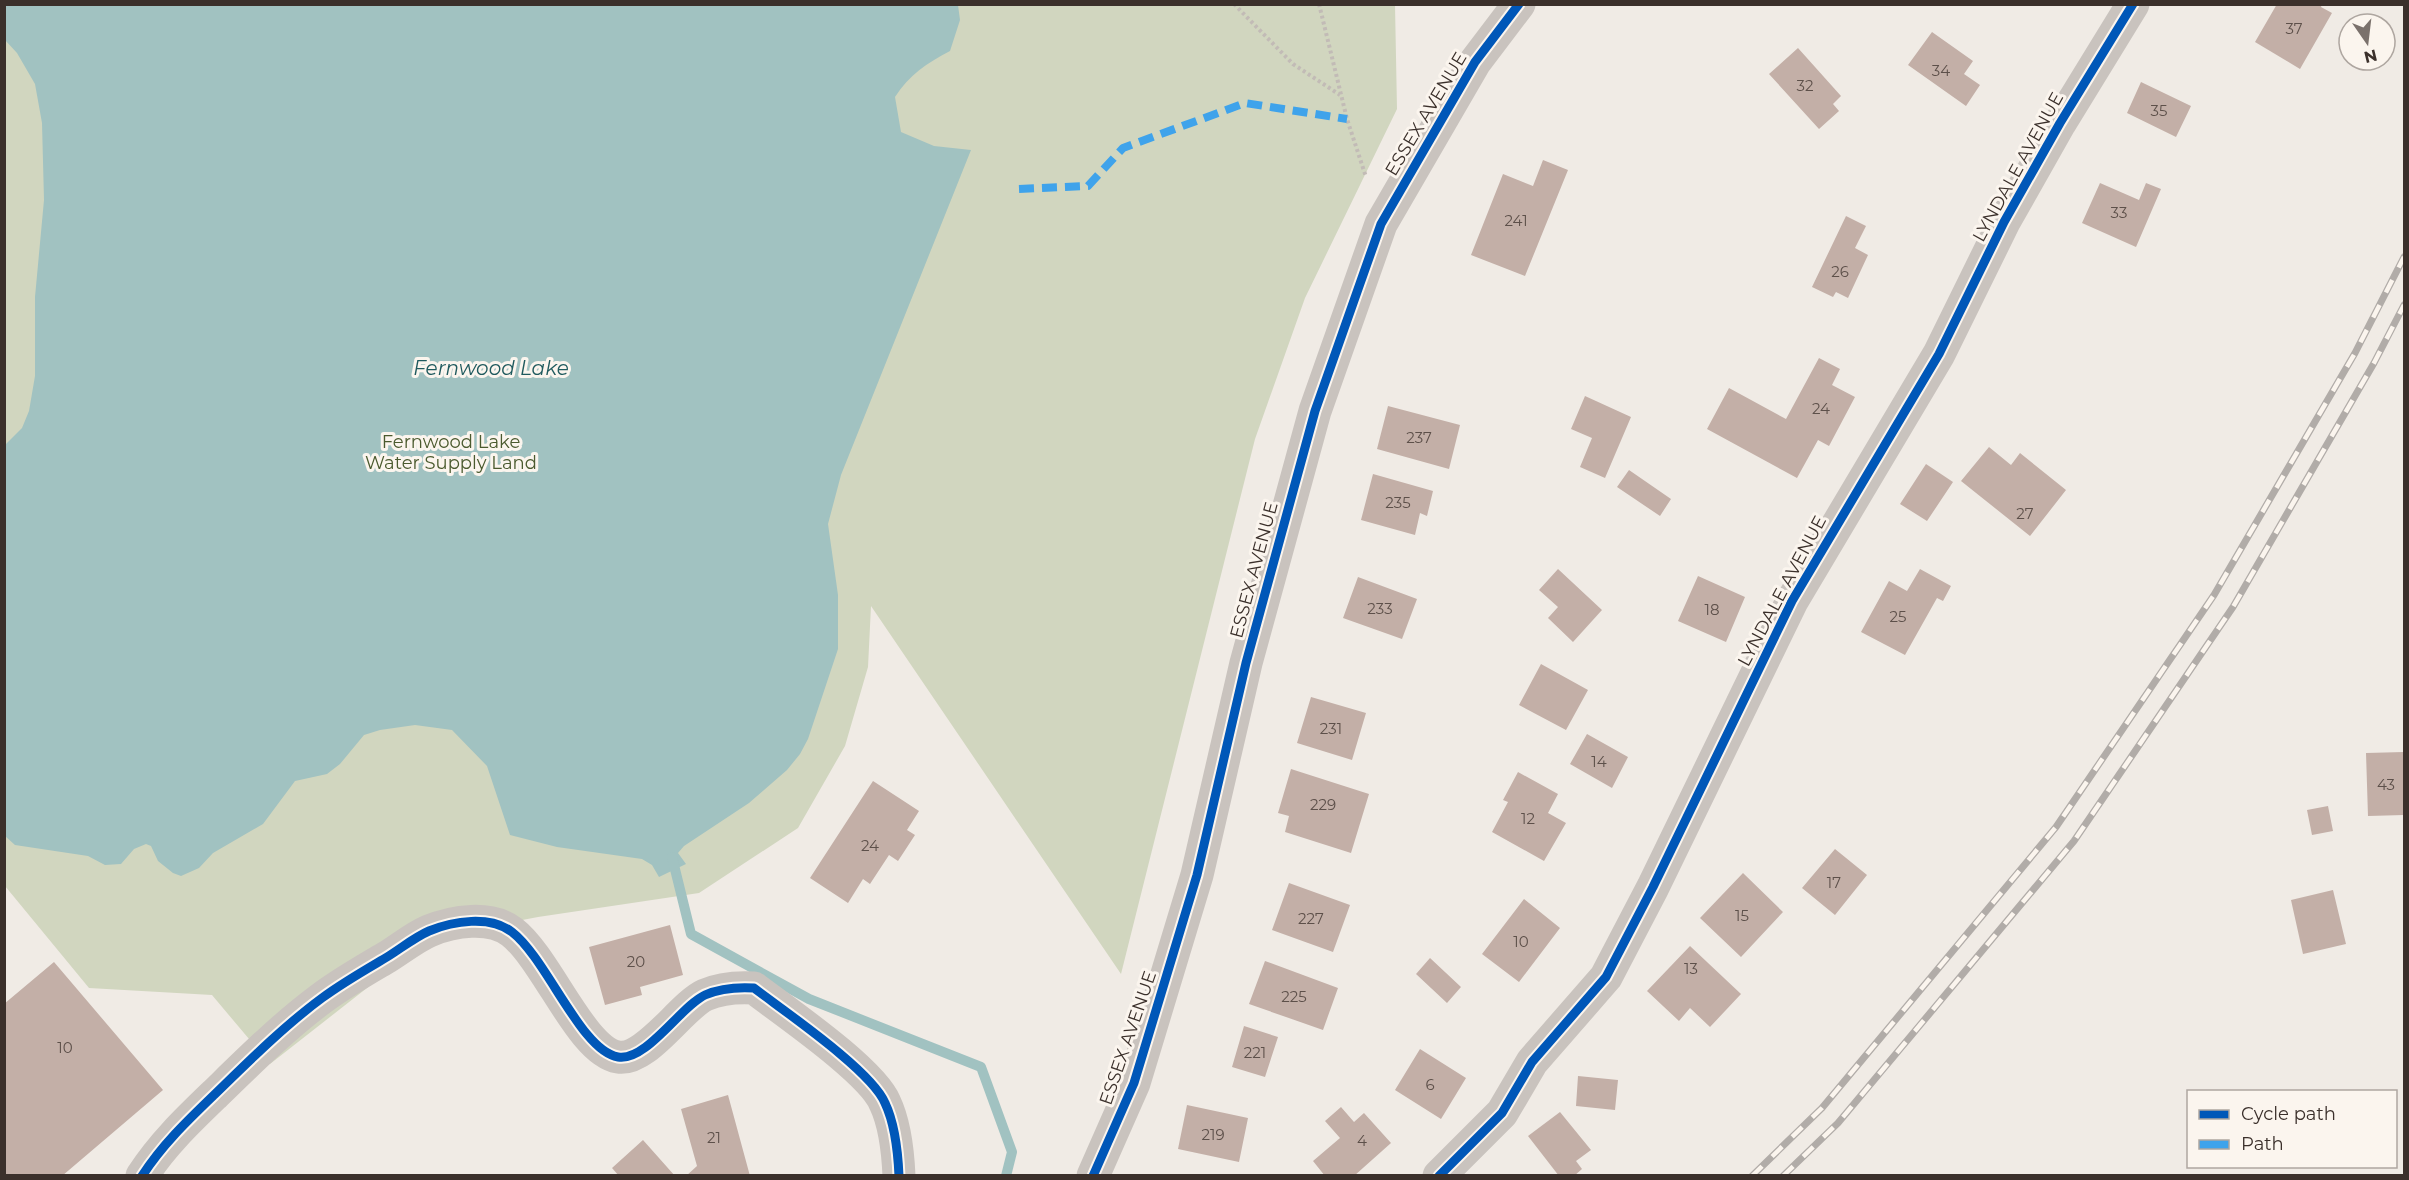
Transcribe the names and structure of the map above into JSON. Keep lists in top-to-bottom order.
{
  "streets": {
    "street": ["ESSEX AVENUE", "LYNDALE AVENUE"]
  },
  "water": ["Fernwood Lake"],
  "parks": ["Fernwood Lake Water Supply Land"],
  "house_numbers": [
    "37",
    "34",
    "32",
    "35",
    "33",
    "241",
    "26",
    "24",
    "237",
    "235",
    "27",
    "233",
    "18",
    "25",
    "231",
    "14",
    "43",
    "229",
    "12",
    "24",
    "17",
    "15",
    "227",
    "10",
    "20",
    "13",
    "225",
    "10",
    "221",
    "6",
    "219",
    "21",
    "4"
  ],
  "legend": ["Cycle path", "Path"],
  "north": "bottom"
}
